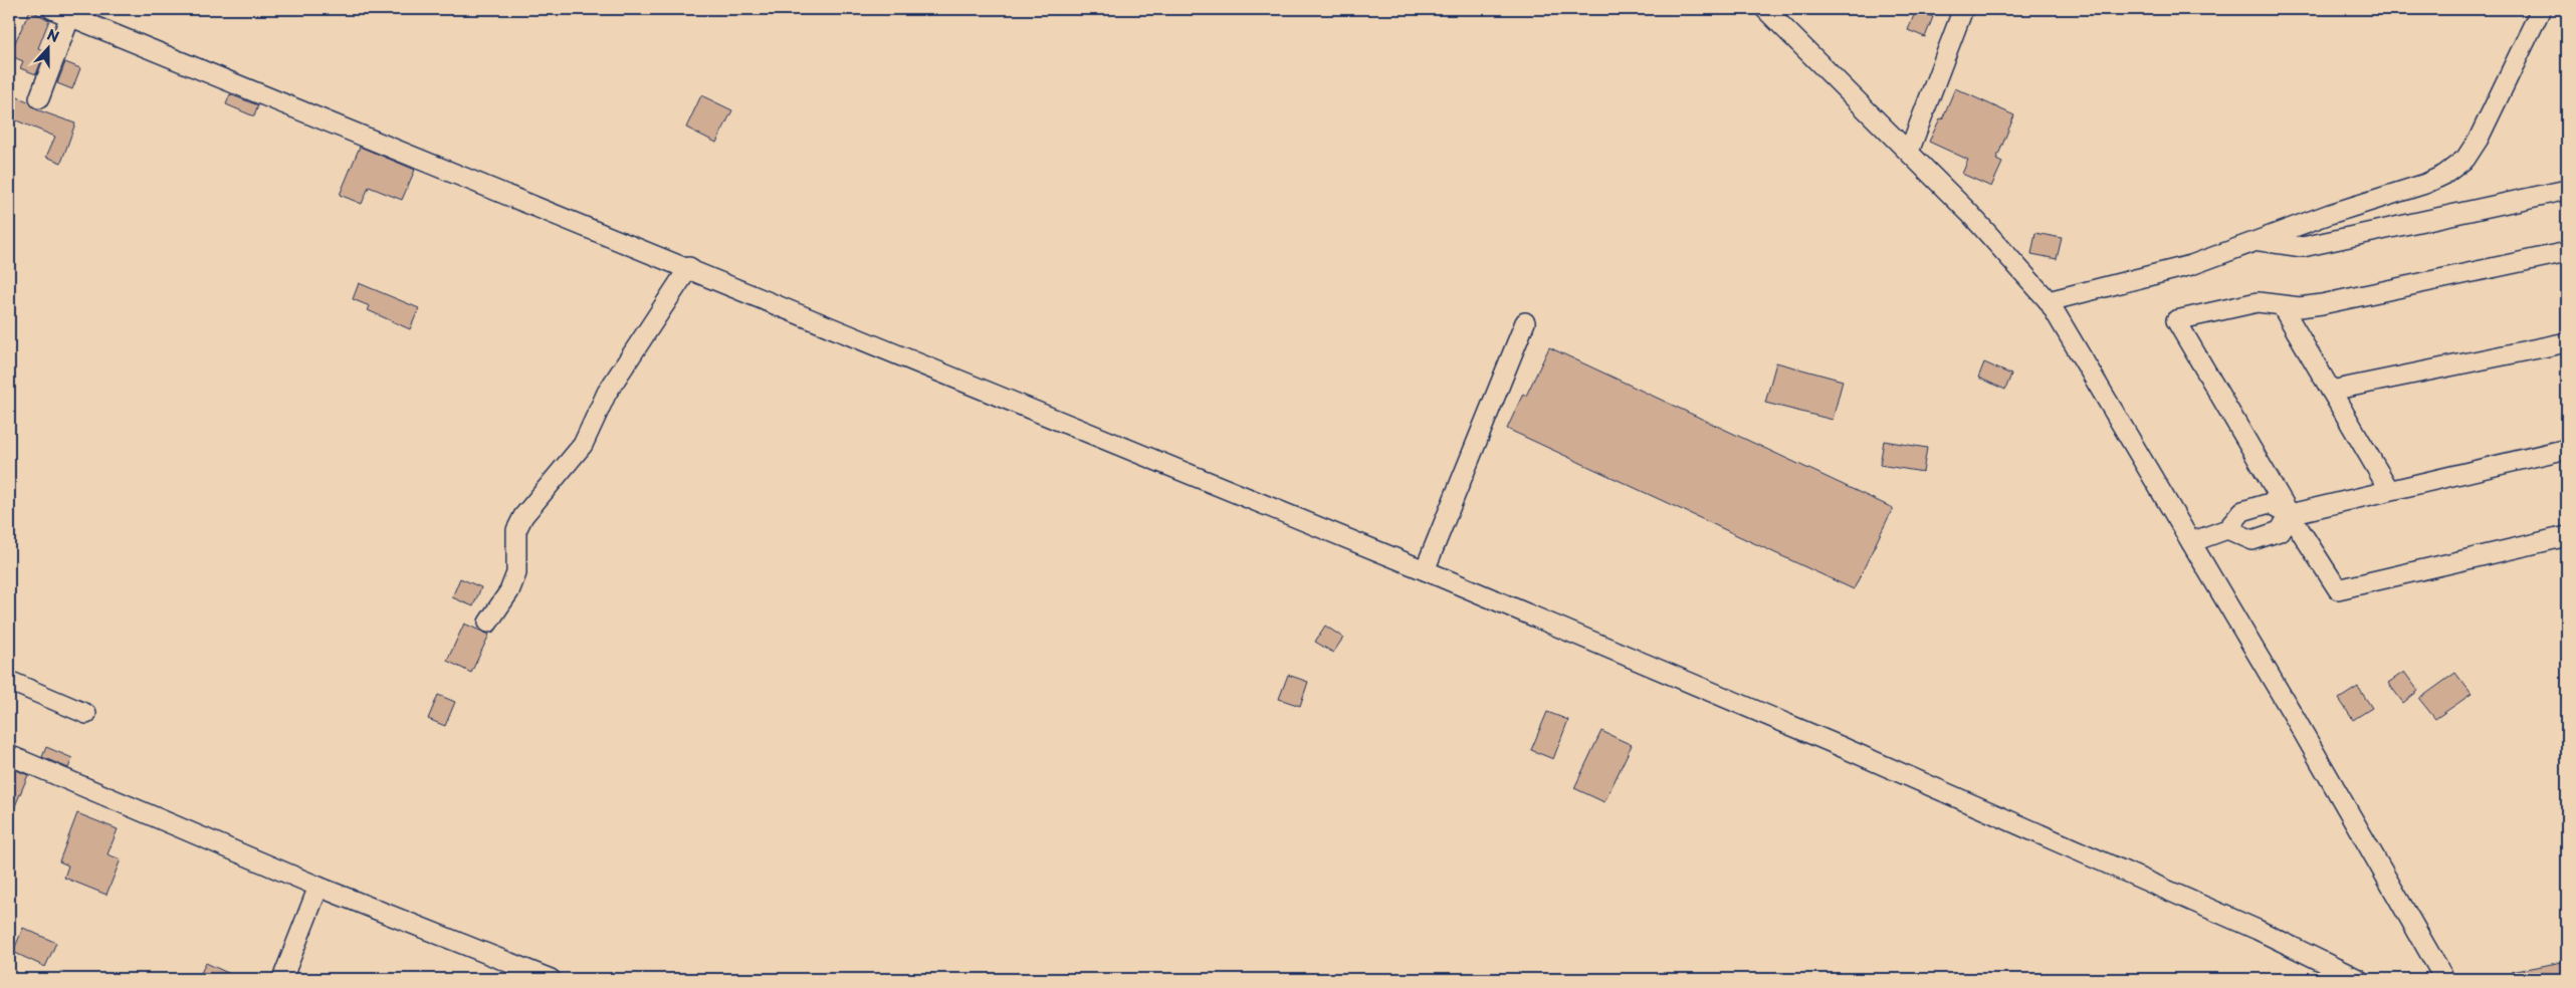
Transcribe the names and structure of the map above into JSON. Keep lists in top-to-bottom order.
{
  "north": "top"
}
